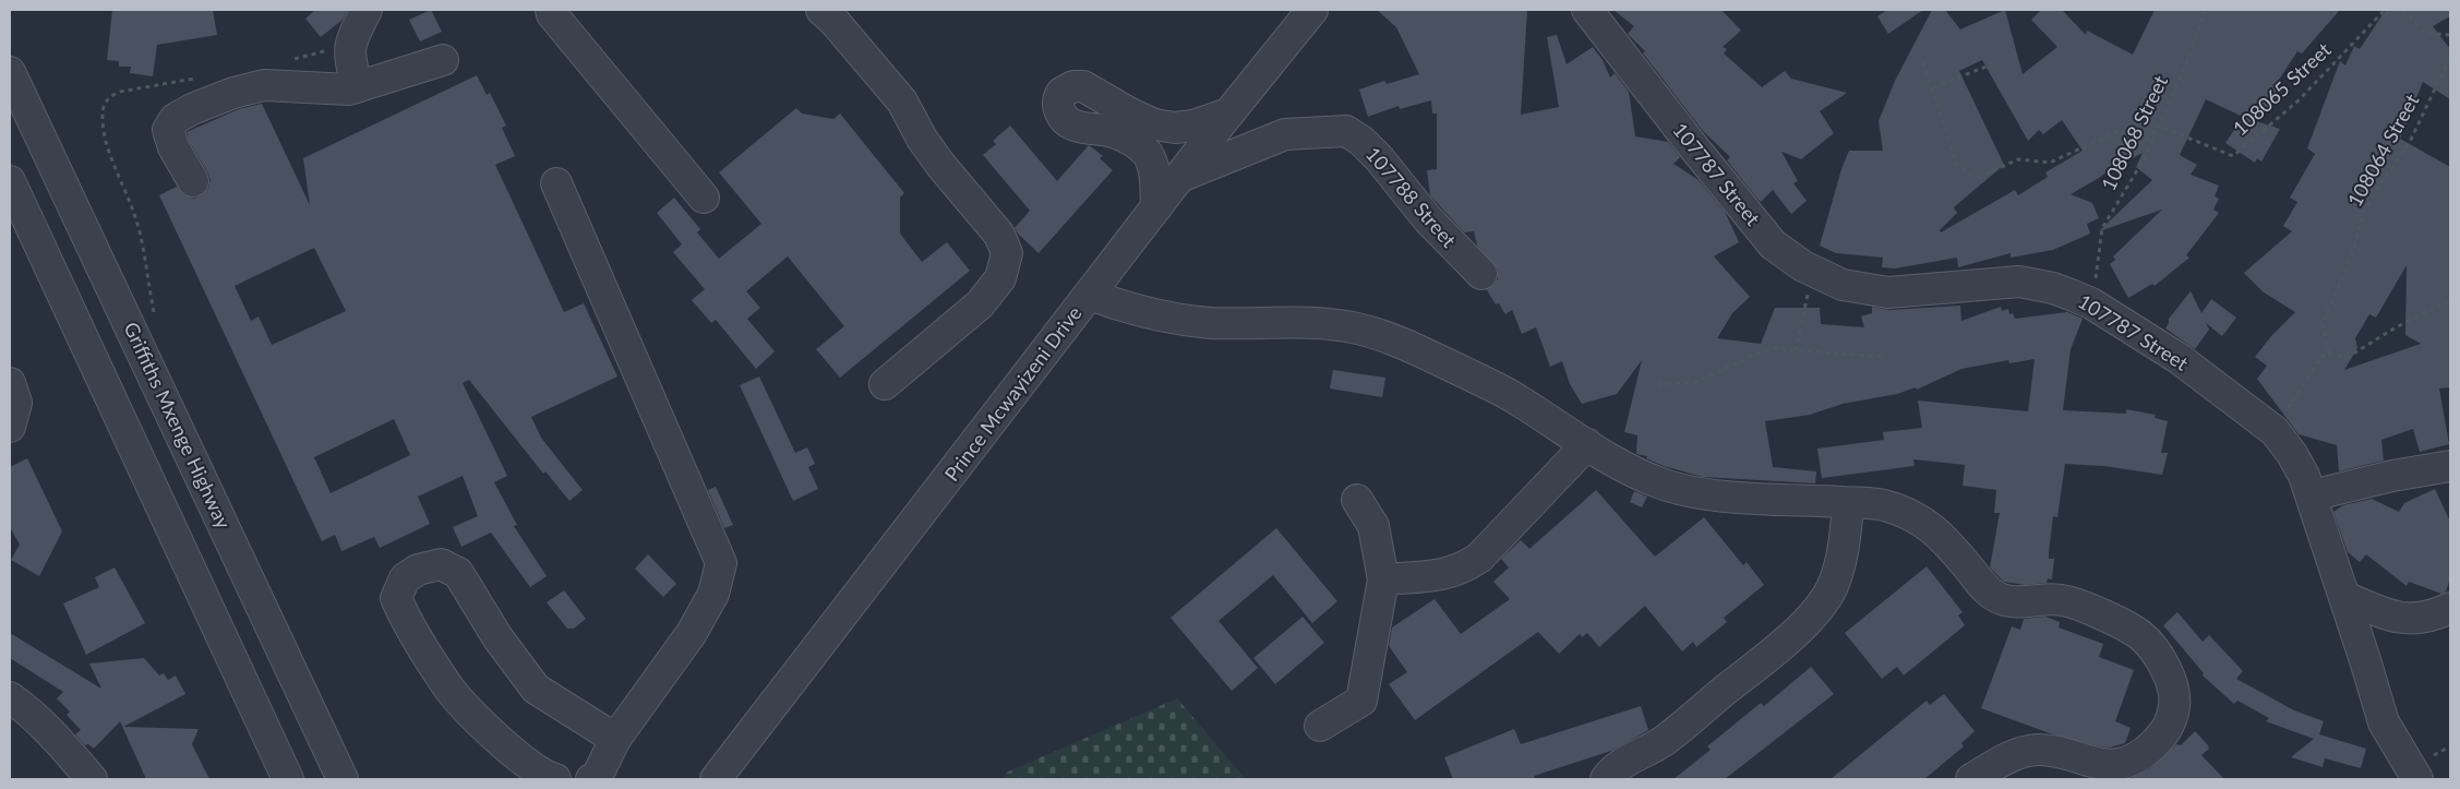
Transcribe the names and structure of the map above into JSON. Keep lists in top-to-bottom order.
{
  "streets": {
    "street": [
      "107787 Street",
      "107788 Street",
      "Prince Mcwayizeni Drive",
      "Griffiths Mxenge Highway"
    ],
    "path": ["108065 Street", "108068 Street", "108064 Street"]
  },
  "crossings": [
    ["108065 Street", "108068 Street"],
    ["108068 Street", "107787 Street"],
    ["107788 Street", "Prince Mcwayizeni Drive"]
  ]
}
